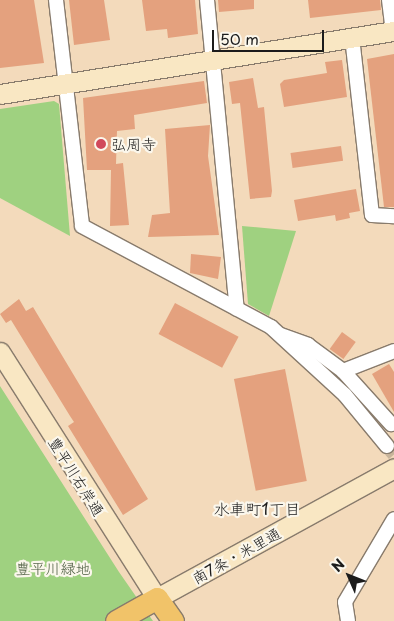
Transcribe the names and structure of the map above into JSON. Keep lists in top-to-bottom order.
{
  "streets": {
    "street": ["豊平川右岸通", "南7条・米里通"]
  },
  "crossings": [
    ["豊平川右岸通", "南7条・米里通"]
  ],
  "districts": ["水車町1丁目"],
  "parks": ["豊平川緑地"],
  "places": ["弘周寺"],
  "scale_bar": "50 m",
  "north": "top left"
}
